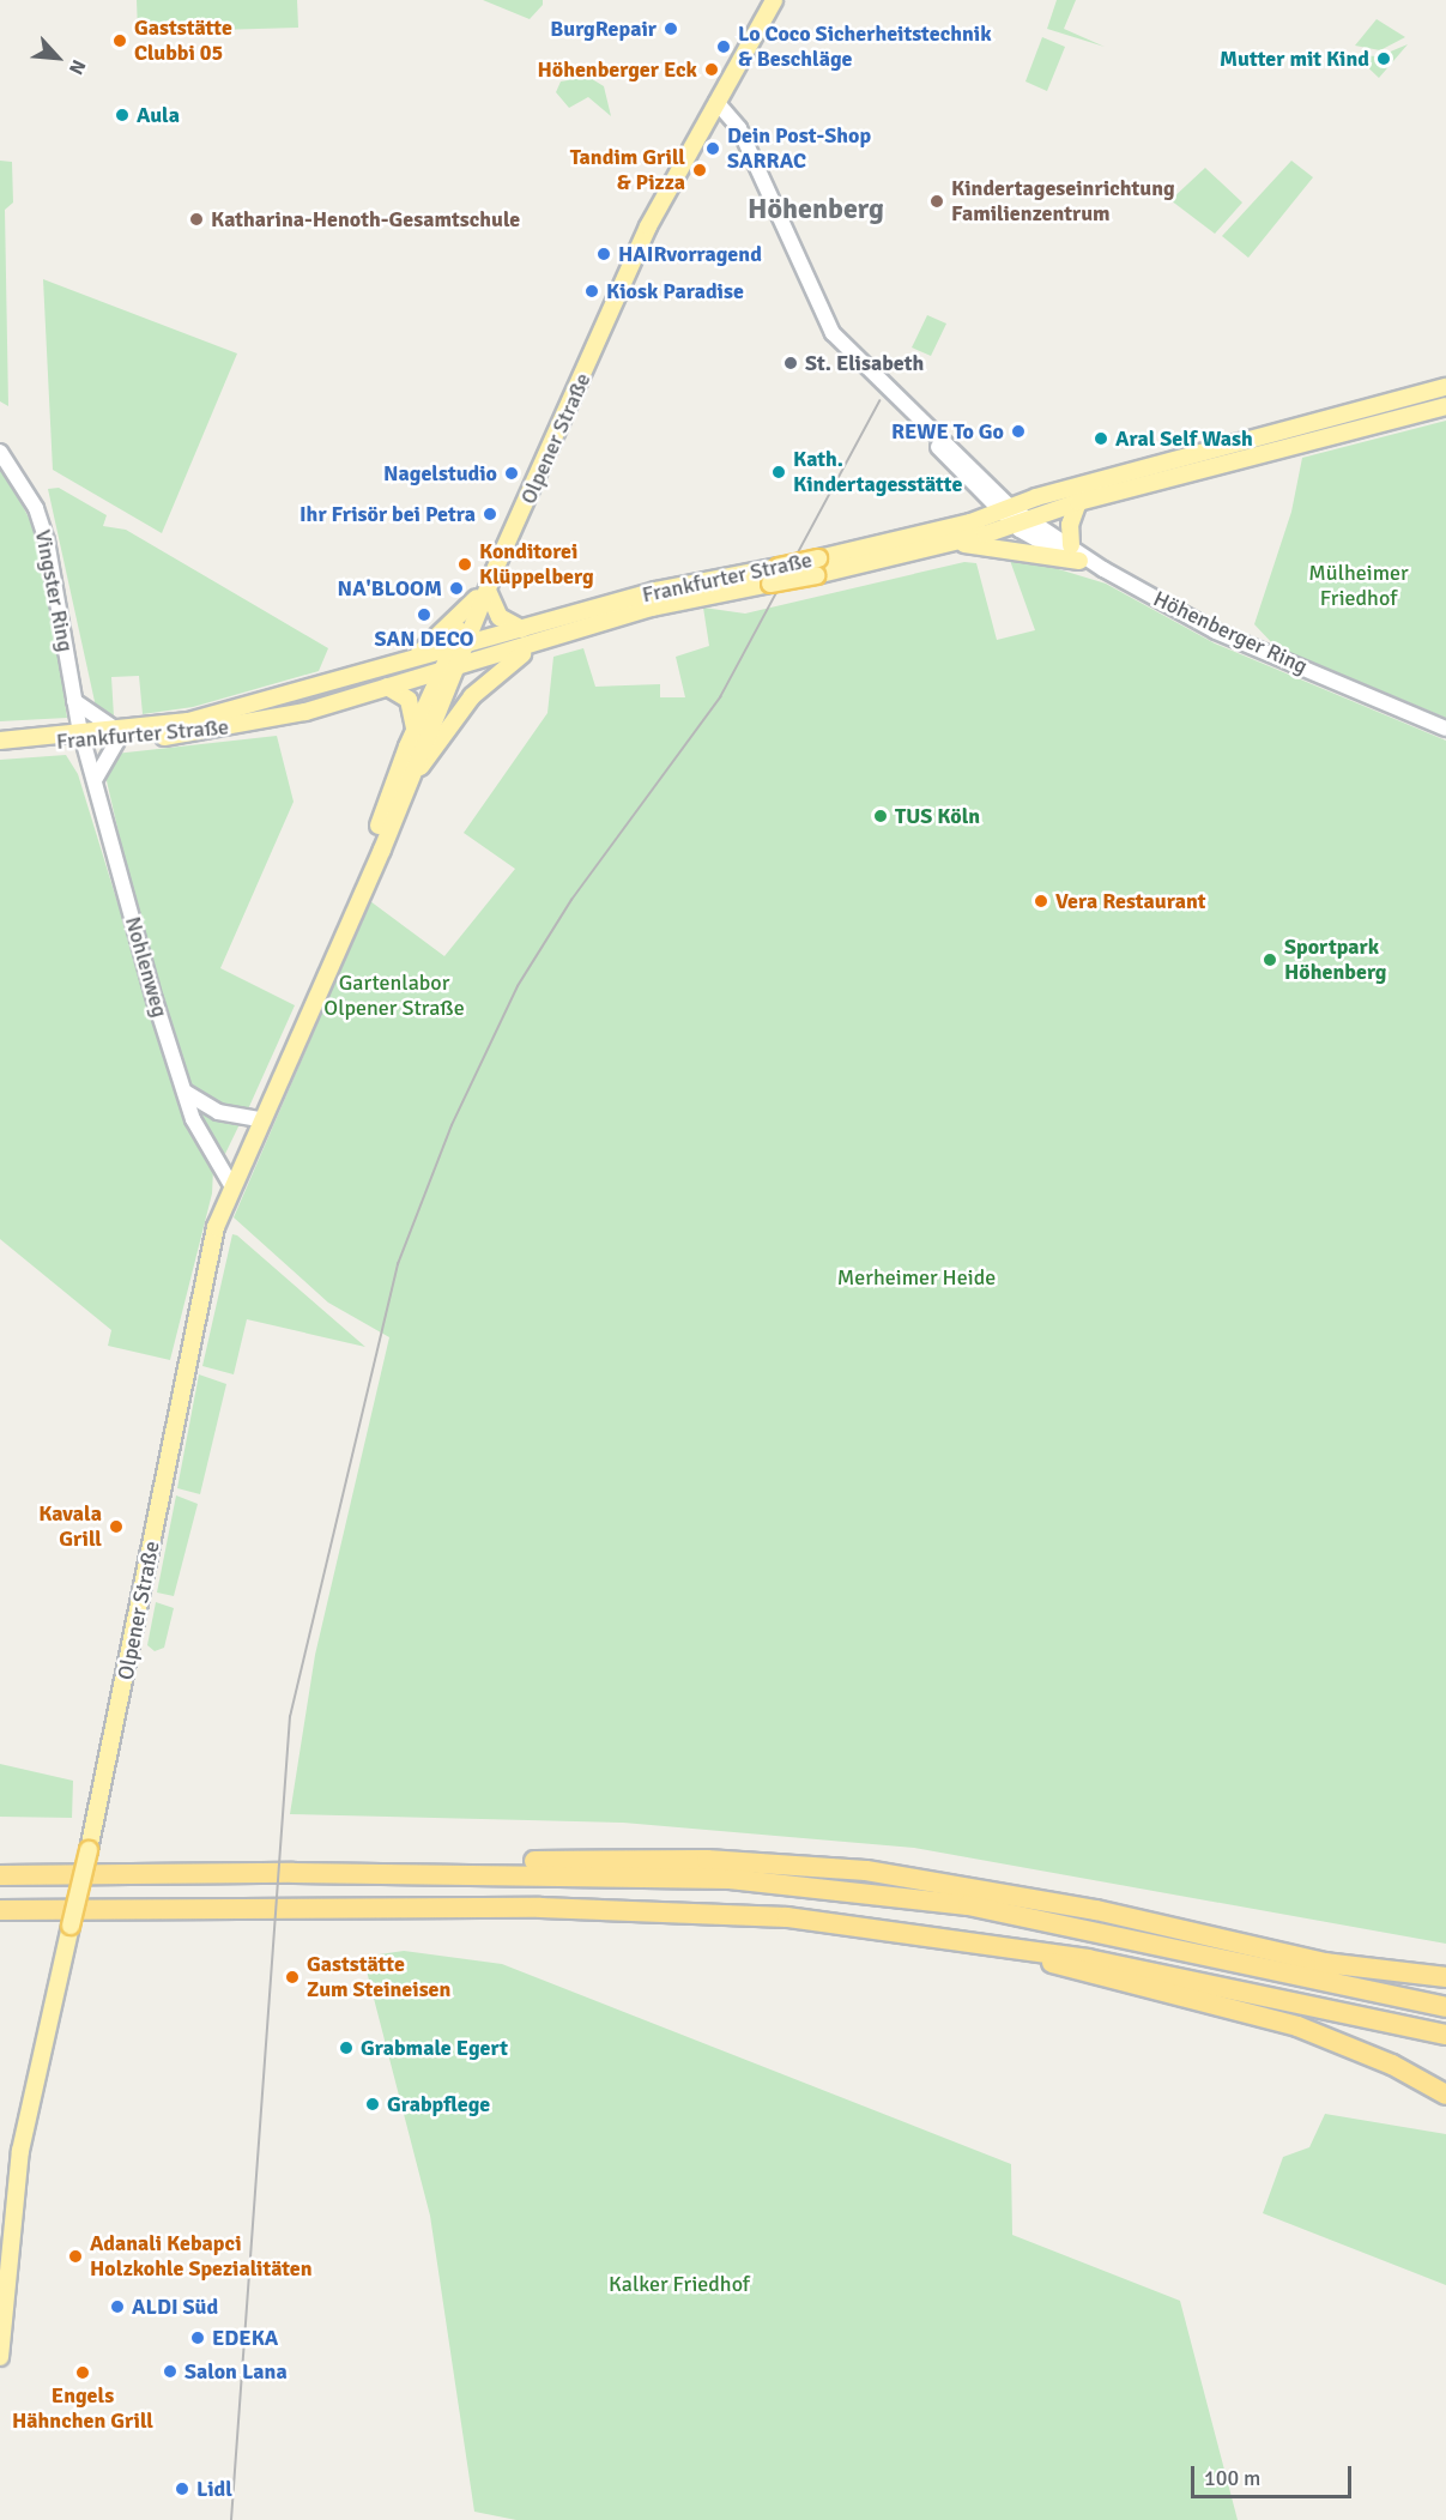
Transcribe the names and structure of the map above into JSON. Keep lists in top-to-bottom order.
{
  "streets": {
    "main road": ["Olpener Straße", "Frankfurter Straße"],
    "street": ["Vingster Ring", "Höhenberger Ring", "Nohlenweg"]
  },
  "crossings": [
    ["Olpener Straße", "Frankfurter Straße"],
    ["Olpener Straße", "Nohlenweg"],
    ["Frankfurter Straße", "Vingster Ring"],
    ["Frankfurter Straße", "Höhenberger Ring"],
    ["Frankfurter Straße", "Nohlenweg"],
    ["Vingster Ring", "Nohlenweg"]
  ],
  "districts": ["Höhenberg"],
  "parks": [
    "Mülheimer Friedhof",
    "Gartenlabor Olpener Straße",
    "Merheimer Heide",
    "Kalker Friedhof"
  ],
  "places": [
    "BurgRepair",
    "Gaststätte Clubbi 05",
    "Lo Coco Sicherheitstechnik & Beschläge",
    "Mutter mit Kind",
    "Höhenberger Eck",
    "Aula",
    "Dein Post-Shop SARRAC",
    "Tandim Grill & Pizza",
    "Kindertageseinrichtung Familienzentrum",
    "Katharina-Henoth-Gesamtschule",
    "HAIRvorragend",
    "Kiosk Paradise",
    "St. Elisabeth",
    "REWE To Go",
    "Aral Self Wash",
    "Kath. Kindertagesstätte",
    "Nagelstudio",
    "Ihr Frisör bei Petra",
    "Konditorei Klüppelberg",
    "NA'BLOOM",
    "SAN DECO",
    "TUS Köln",
    "Vera Restaurant",
    "Sportpark Höhenberg",
    "Kavala Grill",
    "Gaststätte Zum Steineisen",
    "Grabmale Egert",
    "Grabpflege",
    "Adanali Kebapci Holzkohle Spezialitäten",
    "ALDI Süd",
    "EDEKA",
    "Salon Lana",
    "Engels Hähnchen Grill",
    "Lidl"
  ],
  "scale_bar": "100 m",
  "north": "bottom right"
}
